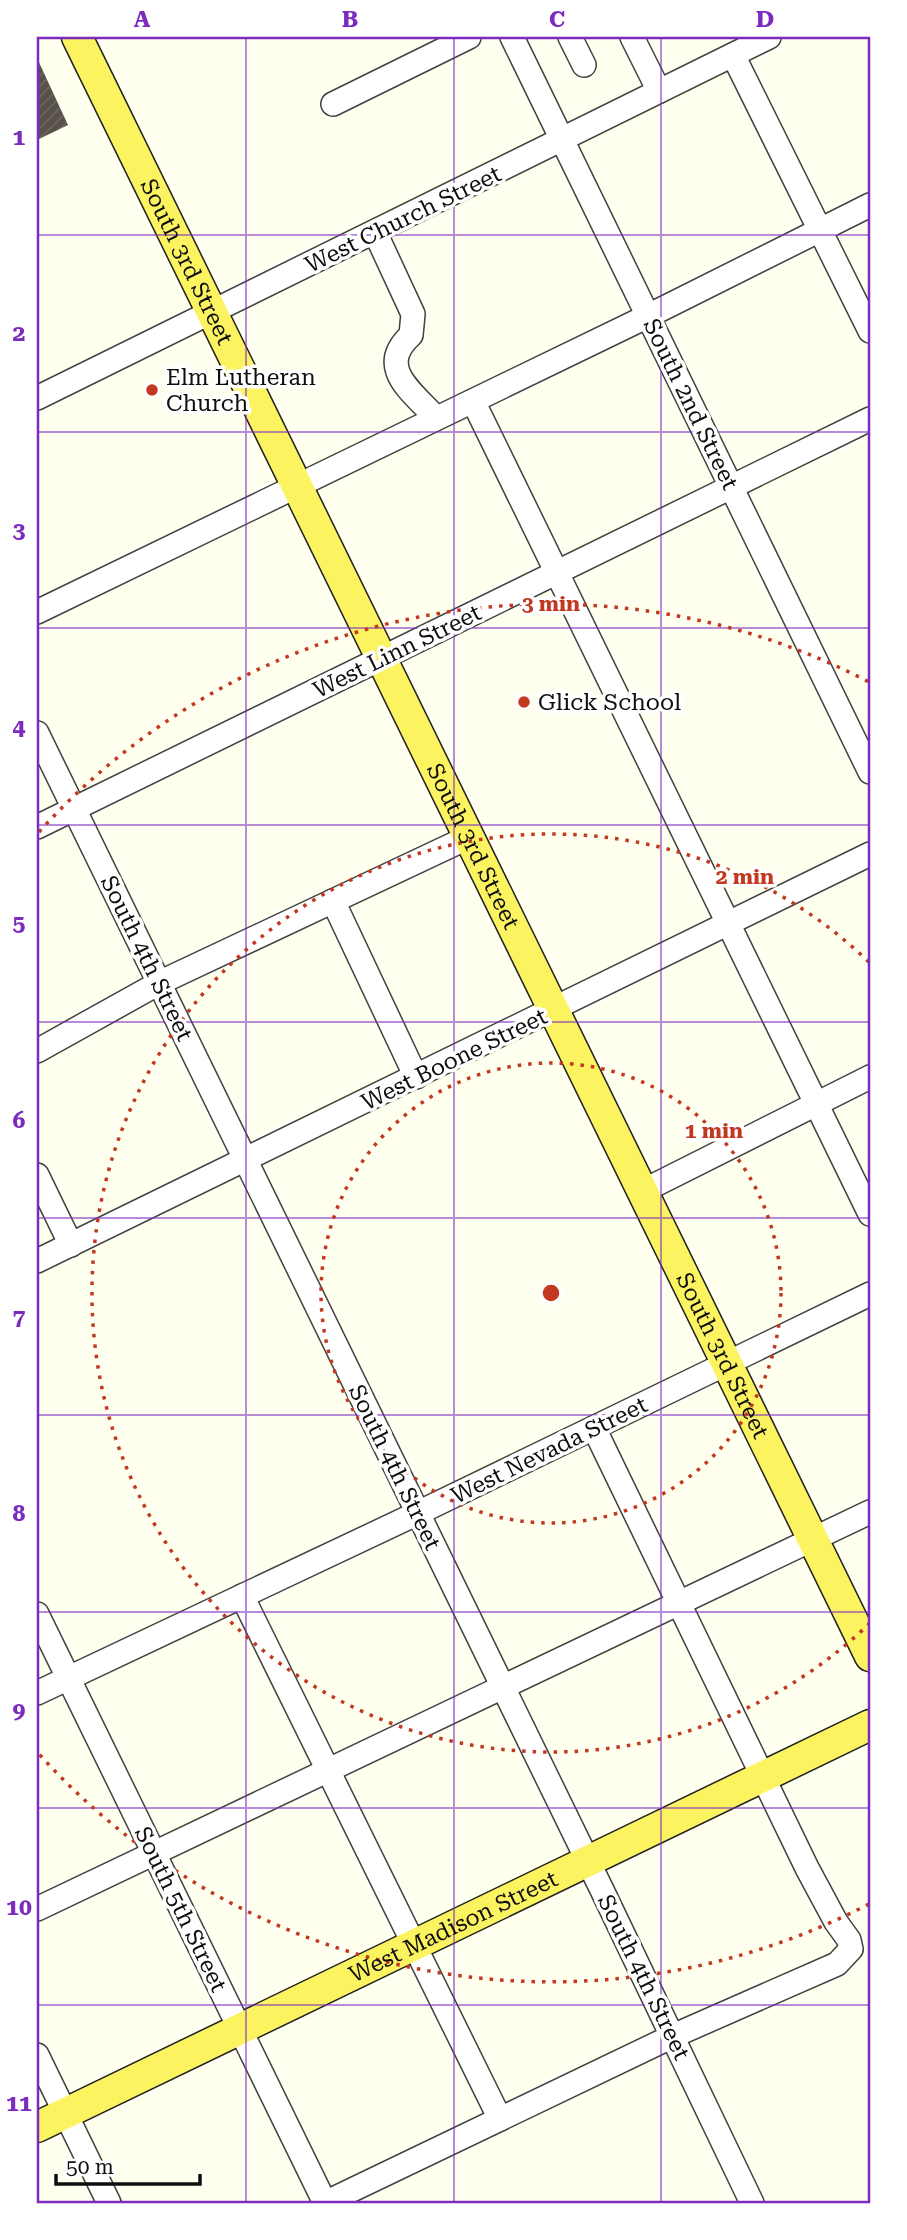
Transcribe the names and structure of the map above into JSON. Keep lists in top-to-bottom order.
{
  "streets": {
    "main road": ["South 3rd Street", "West Madison Street"],
    "street": [
      "West Church Street",
      "South 2nd Street",
      "West Linn Street",
      "South 4th Street",
      "West Boone Street",
      "West Nevada Street",
      "South 5th Street"
    ]
  },
  "crossings": [
    ["West Church Street", "South 3rd Street"],
    ["West Church Street", "South 2nd Street"],
    ["South 3rd Street", "West Linn Street"],
    ["South 3rd Street", "West Boone Street"],
    ["South 3rd Street", "West Nevada Street"],
    ["South 2nd Street", "West Linn Street"],
    ["West Linn Street", "South 4th Street"],
    ["South 4th Street", "West Boone Street"],
    ["South 4th Street", "West Nevada Street"],
    ["South 4th Street", "West Madison Street"],
    ["West Nevada Street", "South 5th Street"],
    ["South 5th Street", "West Madison Street"]
  ],
  "places": ["Elm Lutheran Church", "Glick School"],
  "scale_bar": "50 m",
  "grid": {
    "columns": [
      "A",
      "B",
      "C",
      "D"
    ],
    "rows": [
      "1",
      "2",
      "3",
      "4",
      "5",
      "6",
      "7",
      "8",
      "9",
      "10",
      "11"
    ]
  },
  "rings": ["3 min", "2 min", "1 min"]
}
